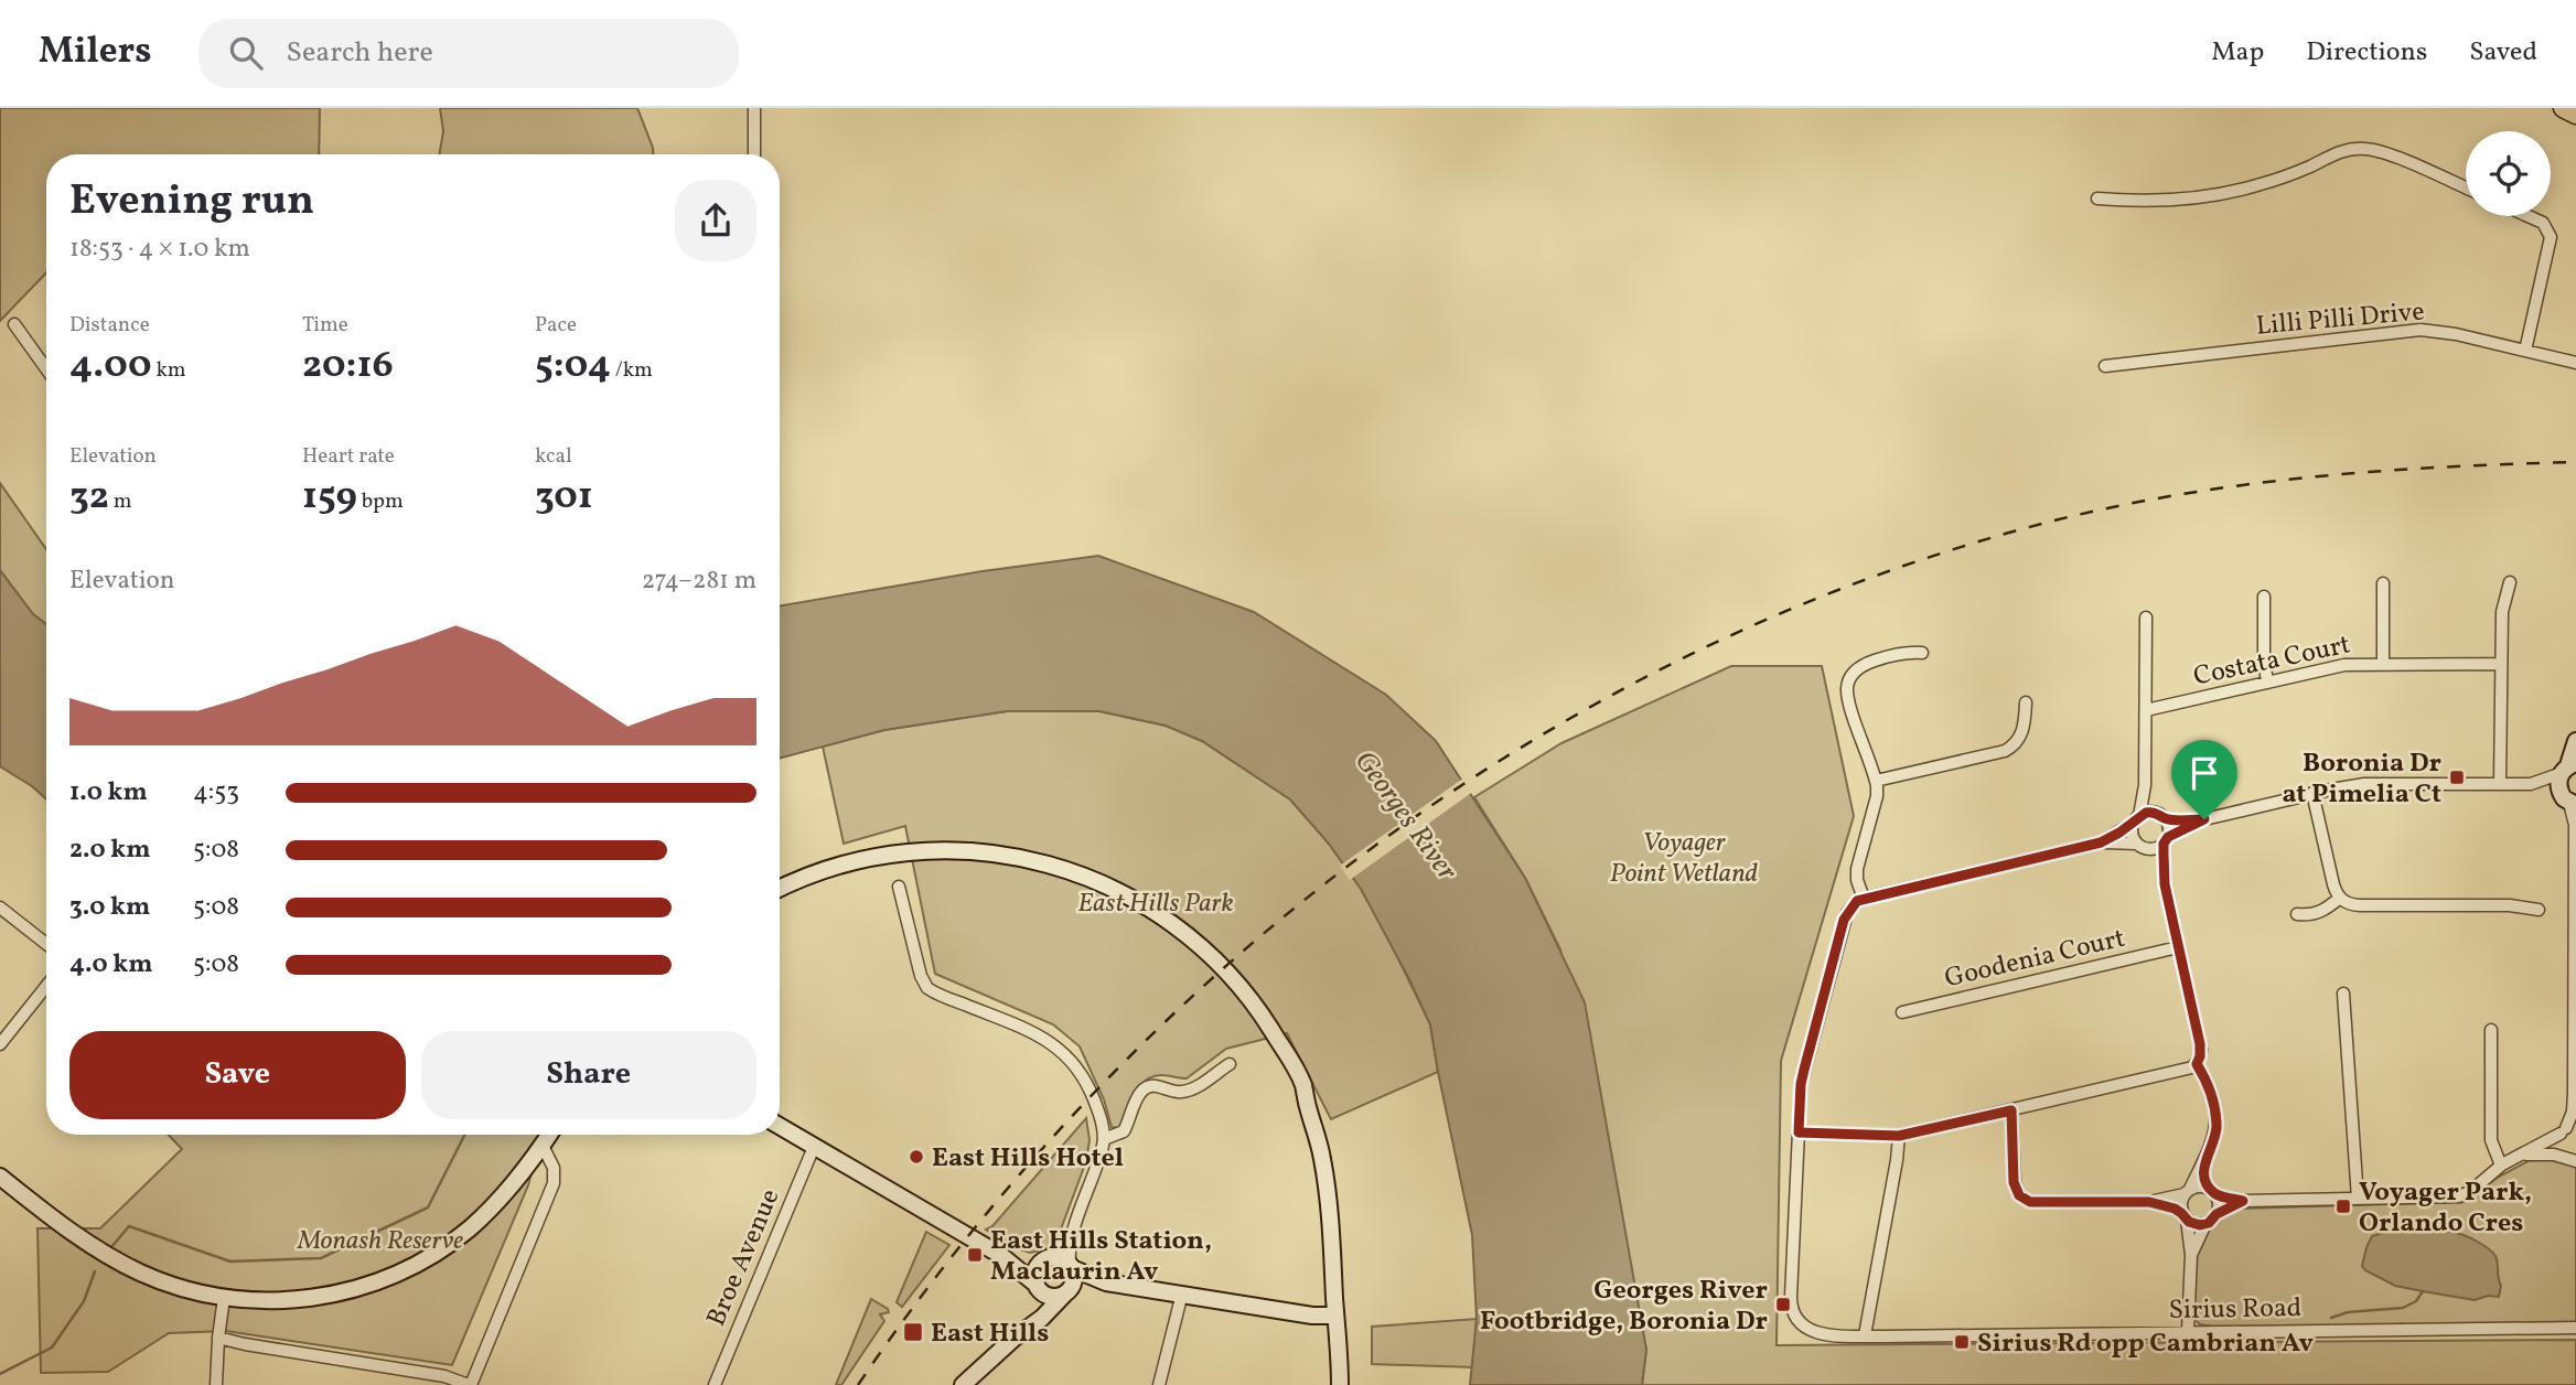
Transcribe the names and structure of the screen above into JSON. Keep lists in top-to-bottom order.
{
  "streets": {
    "street": [
      "Lilli Pilli Drive",
      "Costata Court",
      "Goodenia Court",
      "Broe Avenue",
      "Sirius Road"
    ]
  },
  "water": ["Georges River"],
  "parks": ["Voyager Point Wetland", "East Hills Park", "Monash Reserve"],
  "places": {
    "transit": [
      "Boronia Dr at Pimelia Ct",
      "Voyager Park, Orlando Cres",
      "East Hills Station, Maclaurin Av",
      "Georges River Footbridge, Boronia Dr",
      "East Hills",
      "Sirius Rd opp Cambrian Av"
    ],
    "other": ["East Hills Hotel"]
  },
  "page": {
    "header": "Milers",
    "search": "Search here",
    "nav": ["Map", "Directions", "Saved"],
    "heading": ["Evening run", "18:53 · 4 × 1.0 km"],
    "stats": [
      ["Distance", "4.00 km"],
      ["Time", "20:16"],
      ["Pace", "5:04 /km"],
      ["Elevation", "32 m"],
      ["Heart rate", "159 bpm"],
      ["kcal", "301"]
    ],
    "chart": ["Elevation", "274–281 m"],
    "list": [
      {
        "name": "1.0 km",
        "note": "4:53"
      },
      {
        "name": "2.0 km",
        "note": "5:08"
      },
      {
        "name": "3.0 km",
        "note": "5:08"
      },
      {
        "name": "4.0 km",
        "note": "5:08"
      }
    ],
    "buttons": ["Save", "Share"]
  }
}
